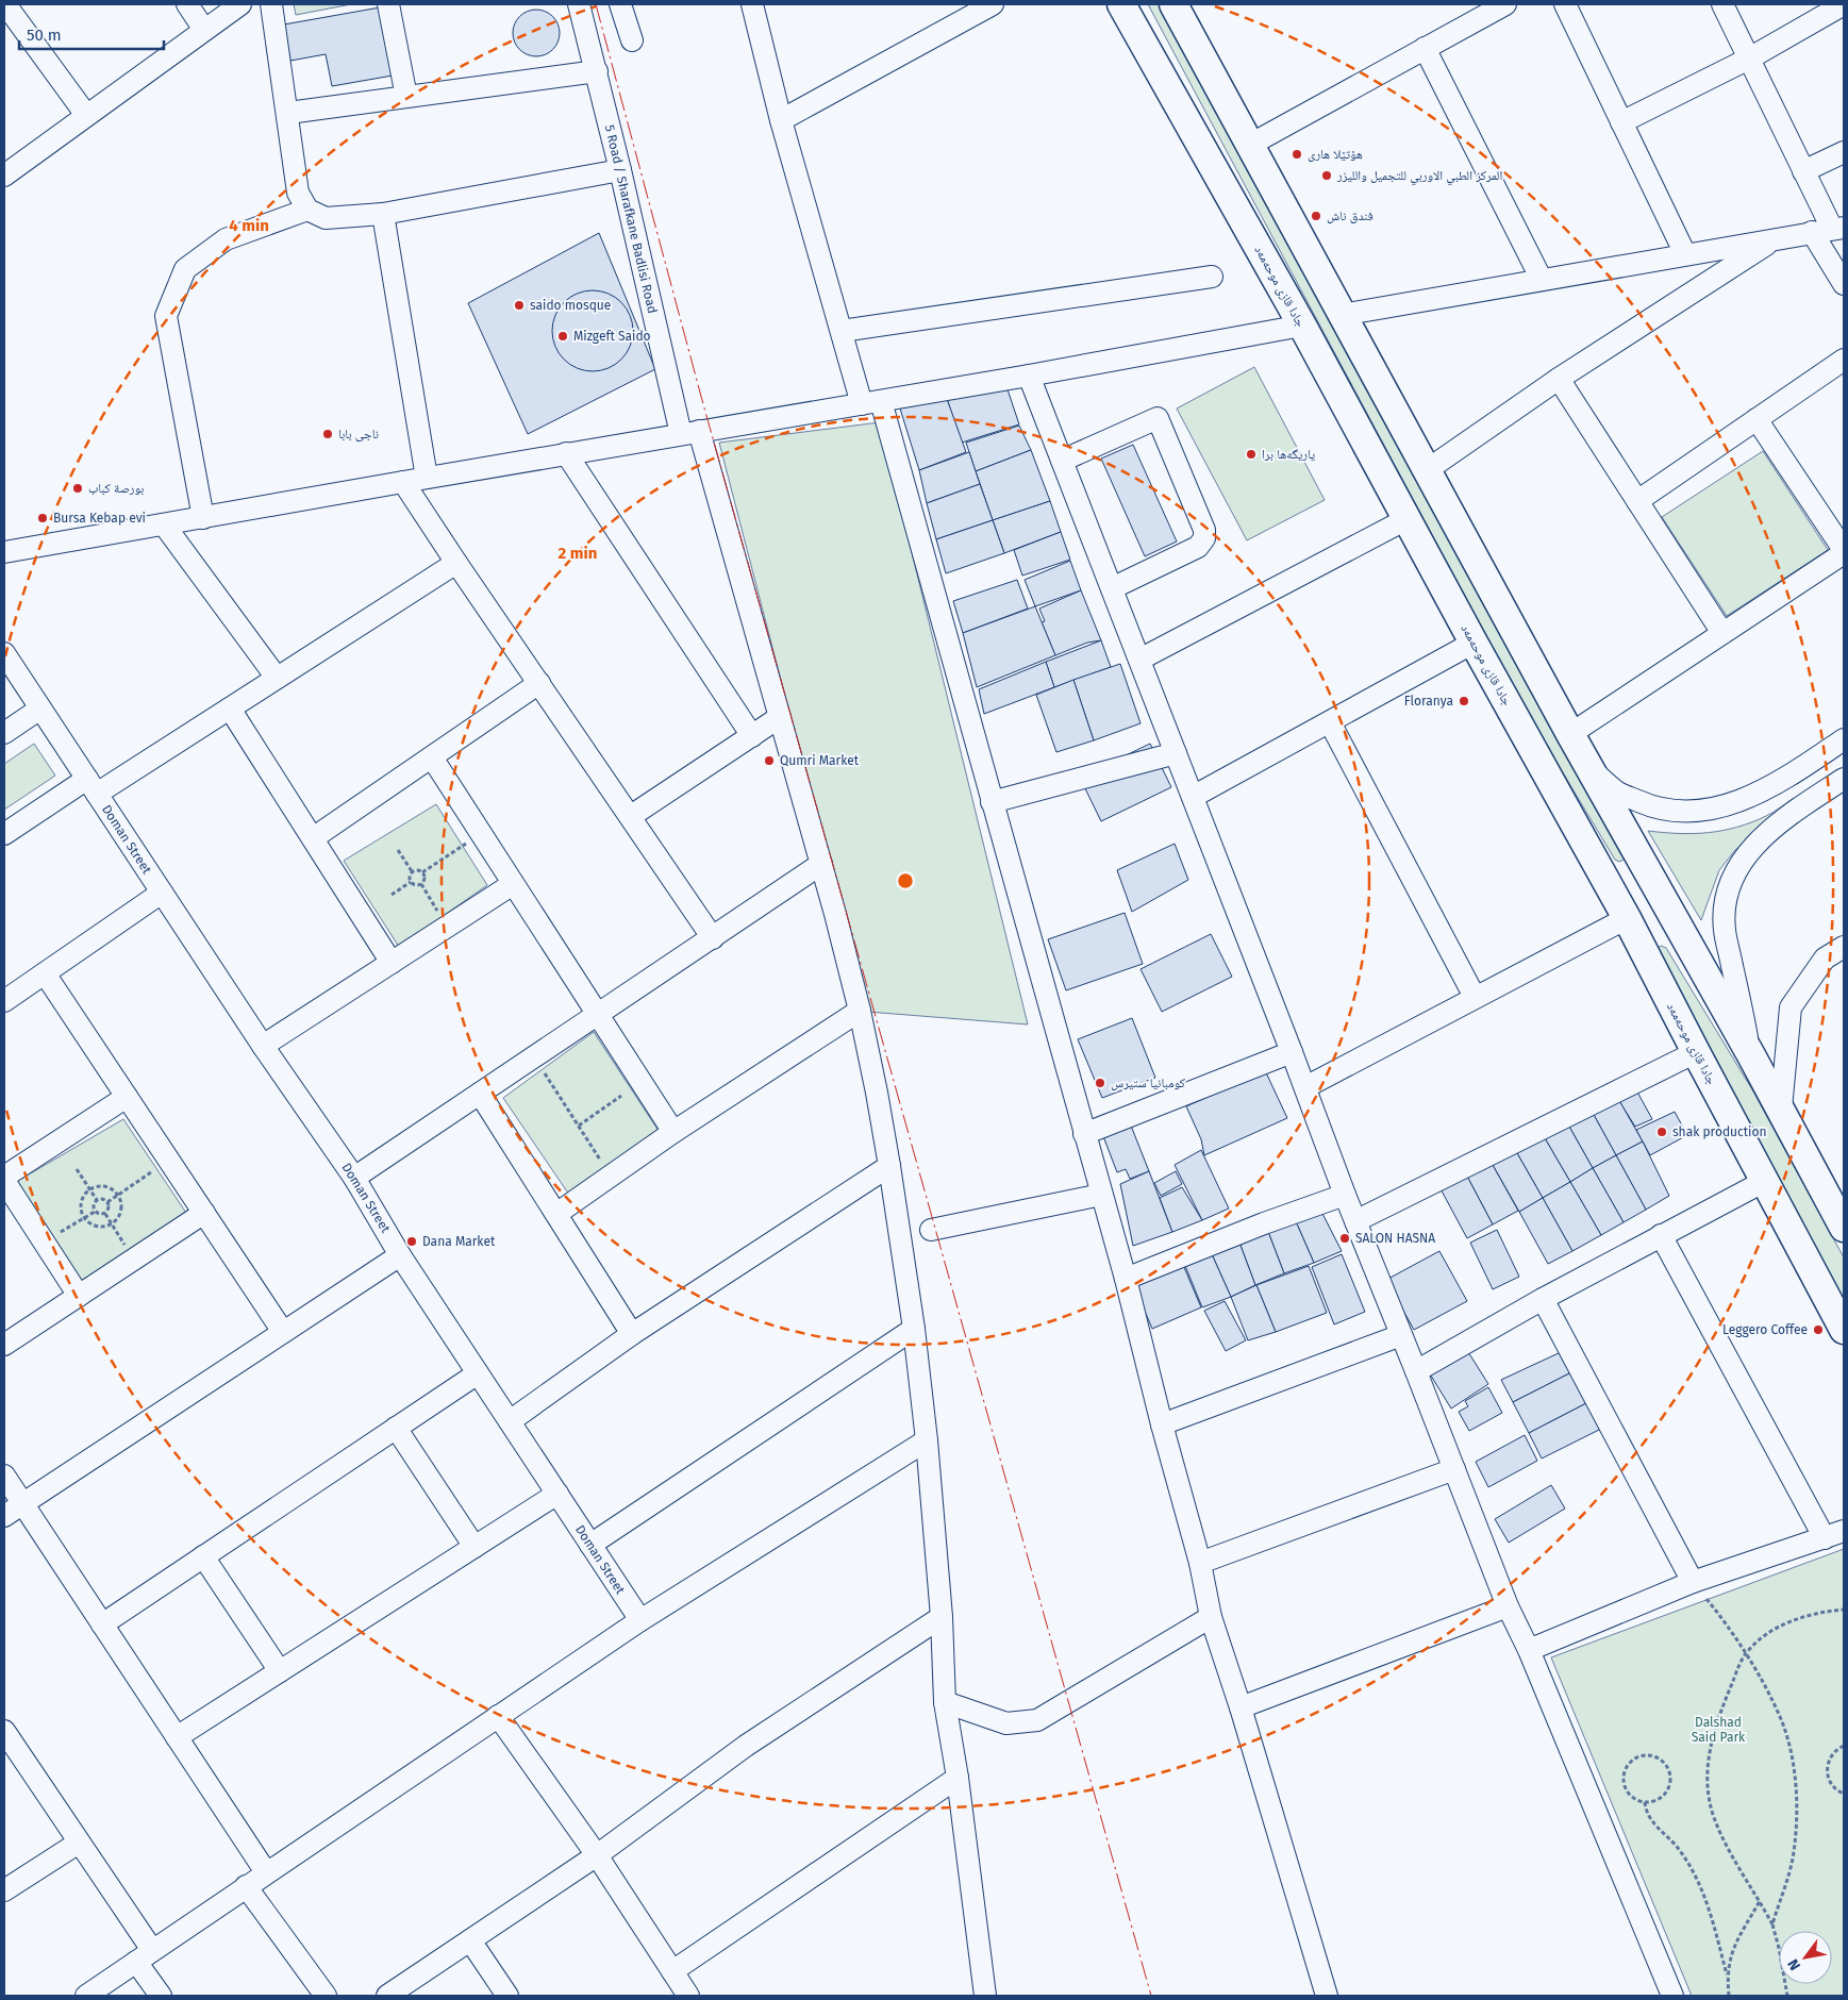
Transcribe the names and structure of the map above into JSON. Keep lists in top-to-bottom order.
{
  "streets": {
    "main road": ["جادا قازی موحەمەد"],
    "street": ["5 Road / Sharafkane Badlisi Road", "Doman Street"]
  },
  "parks": ["Dalshad Said Park"],
  "places": [
    "هۆتێلا هاری",
    "المركز الطبي الاوربي للتجميل والليزر",
    "فندق ناش",
    "saido mosque",
    "Mizgeft Saido",
    "ناجى بابا",
    "یاریگەها برا",
    "بورصة كباب",
    "Bursa Kebap evi",
    "Floranya",
    "Qumri Market",
    "كومبانيا ستيرس",
    "shak production",
    "SALON HASNA",
    "Dana Market",
    "Leggero Coffee"
  ],
  "scale_bar": "50 m",
  "north": "bottom left",
  "rings": ["4 min", "2 min"]
}
